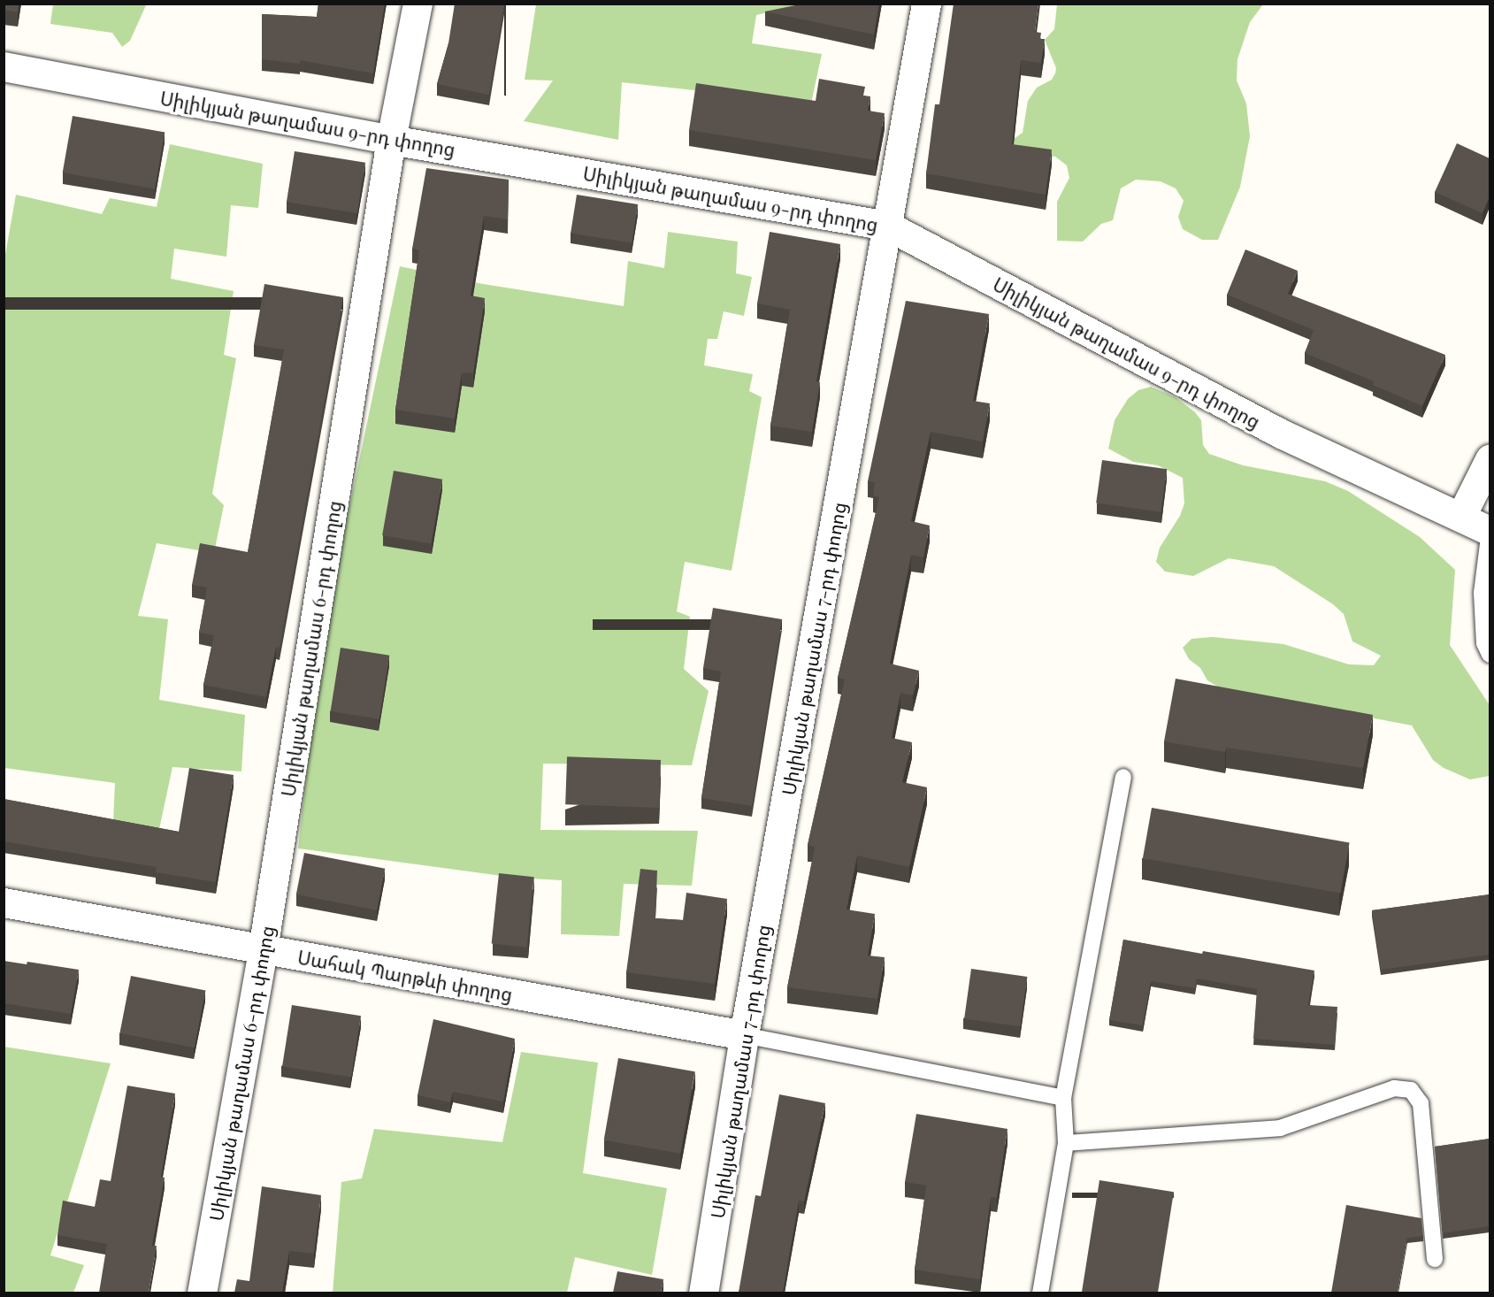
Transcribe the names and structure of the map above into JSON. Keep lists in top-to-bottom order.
{
  "streets": {
    "street": [
      "Սիլիկյան թաղամաս 9-րդ փողոց",
      "Սիլիկյան թաղամաս 6-րդ փողոց",
      "Սիլիկյան թաղամաս 7-րդ փողոց",
      "Սահակ Պարթևի փողոց"
    ]
  },
  "crossings": [
    ["Սիլիկյան թաղամաս 9-րդ փողոց", "Սիլիկյան թաղամաս 6-րդ փողոց"],
    ["Սիլիկյան թաղամաս 9-րդ փողոց", "Սիլիկյան թաղամաս 7-րդ փողոց"],
    ["Սիլիկյան թաղամաս 6-րդ փողոց", "Սահակ Պարթևի փողոց"],
    ["Սիլիկյան թաղամաս 7-րդ փողոց", "Սահակ Պարթևի փողոց"]
  ]
}
